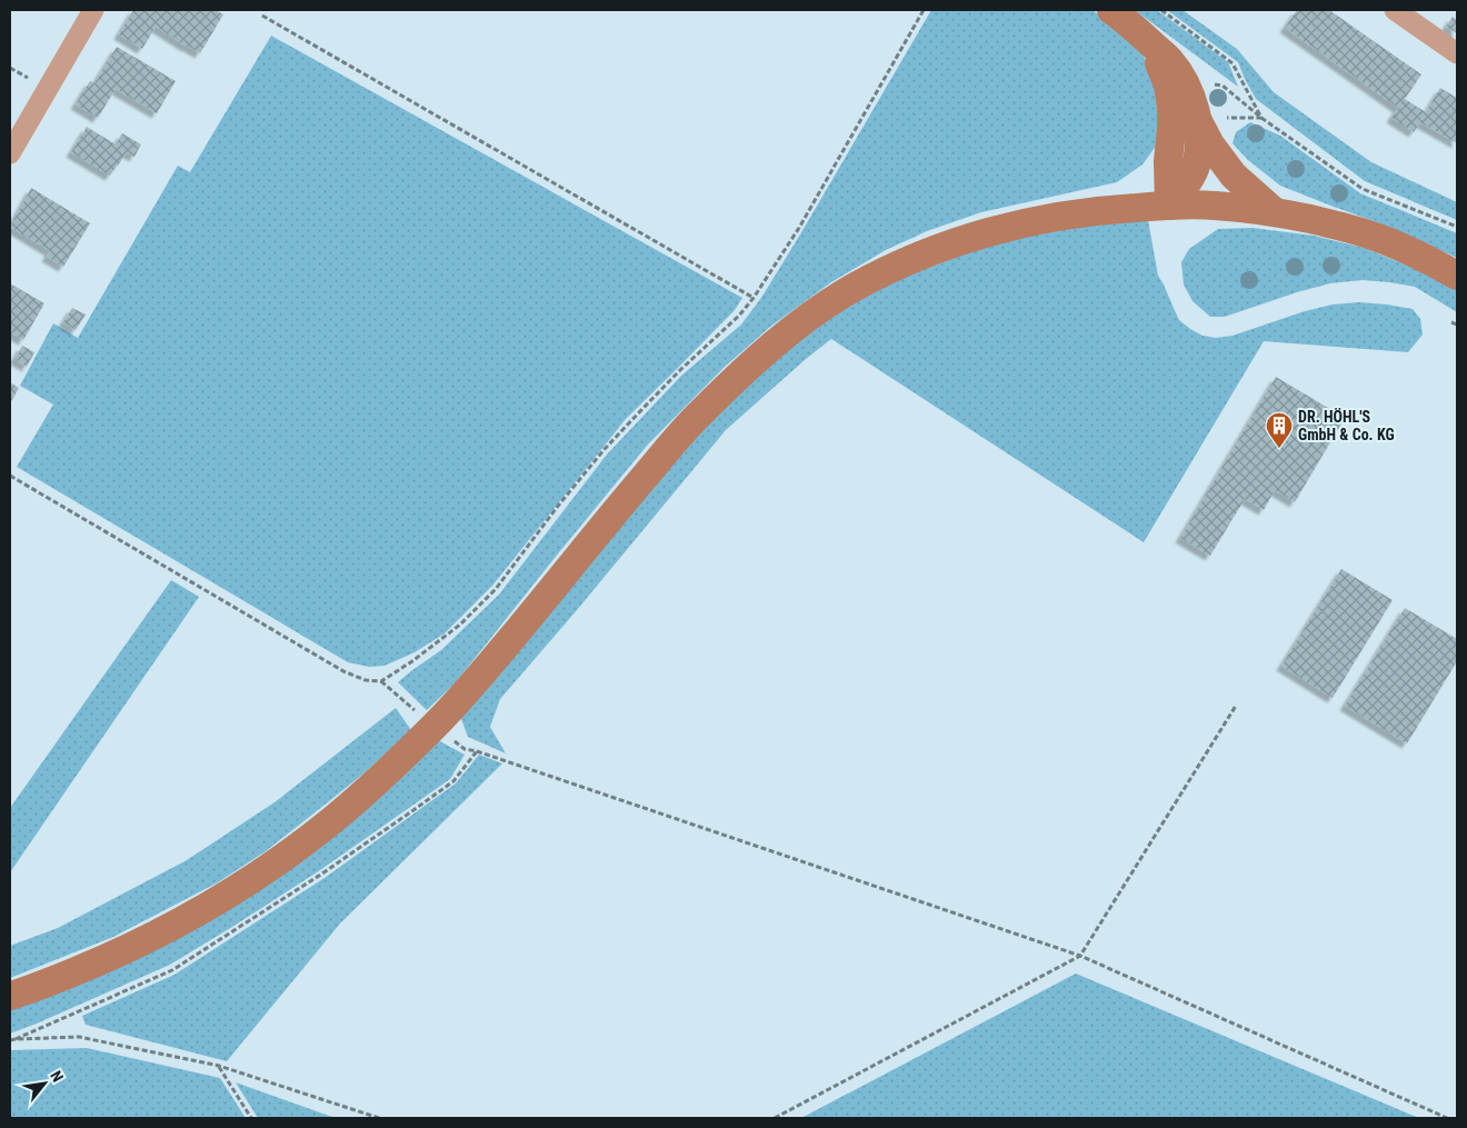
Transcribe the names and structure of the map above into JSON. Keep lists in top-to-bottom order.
{
  "places": {
    "building": ["DR. HÖHL'S GmbH & Co. KG"]
  },
  "north": "top right"
}
